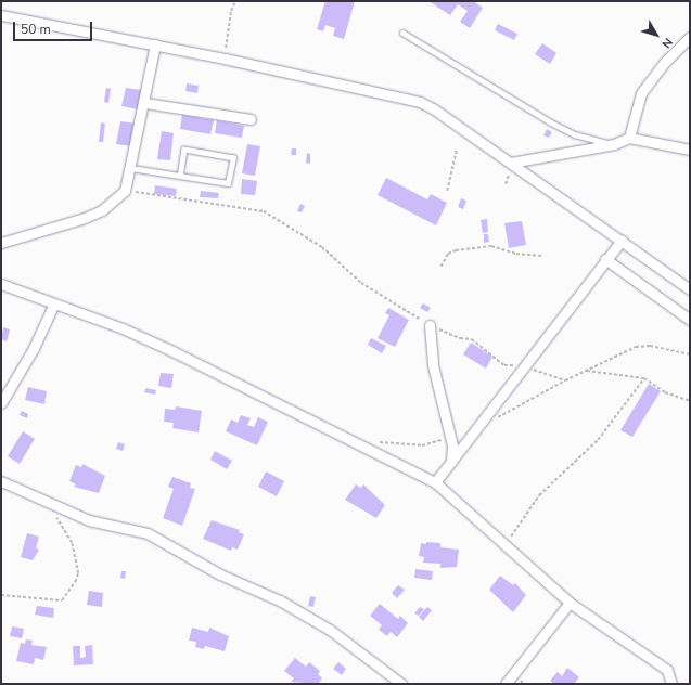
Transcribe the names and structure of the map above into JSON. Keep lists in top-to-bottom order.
{
  "scale_bar": "50 m",
  "north": "bottom right"
}
